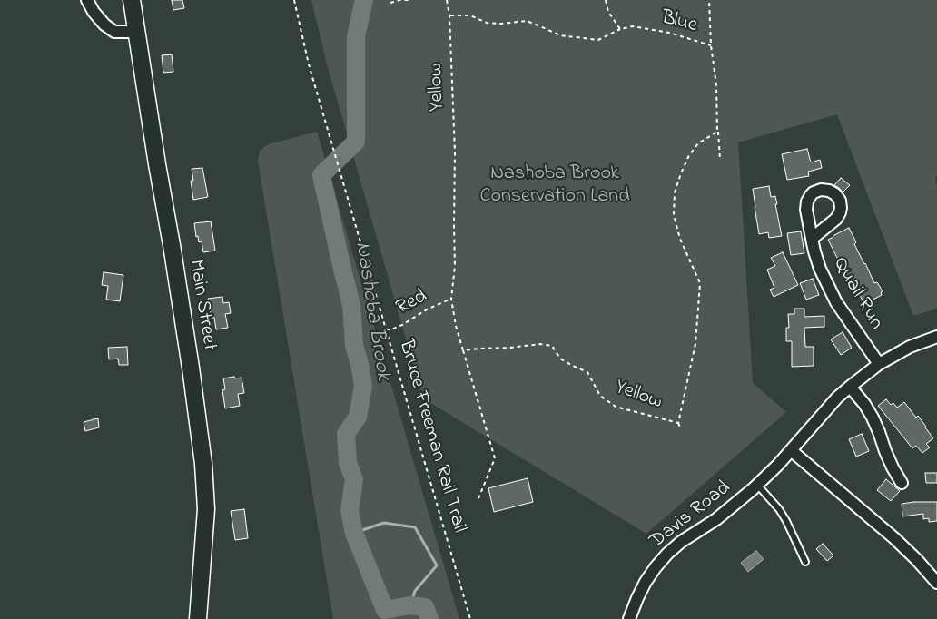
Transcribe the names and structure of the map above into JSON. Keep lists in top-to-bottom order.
{
  "streets": {
    "main road": ["Main Street"],
    "street": ["Quail Run", "Davis Road"],
    "path": [
      "Blue",
      "Yellow",
      "Red",
      "Bruce Freeman Rail Trail"
    ]
  },
  "crossings": [
    ["Yellow", "Red"],
    ["Quail Run", "Davis Road"],
    ["Red", "Bruce Freeman Rail Trail"]
  ],
  "water": ["Nashoba Brook"],
  "parks": ["Nashoba Brook Conservation Land"]
}
